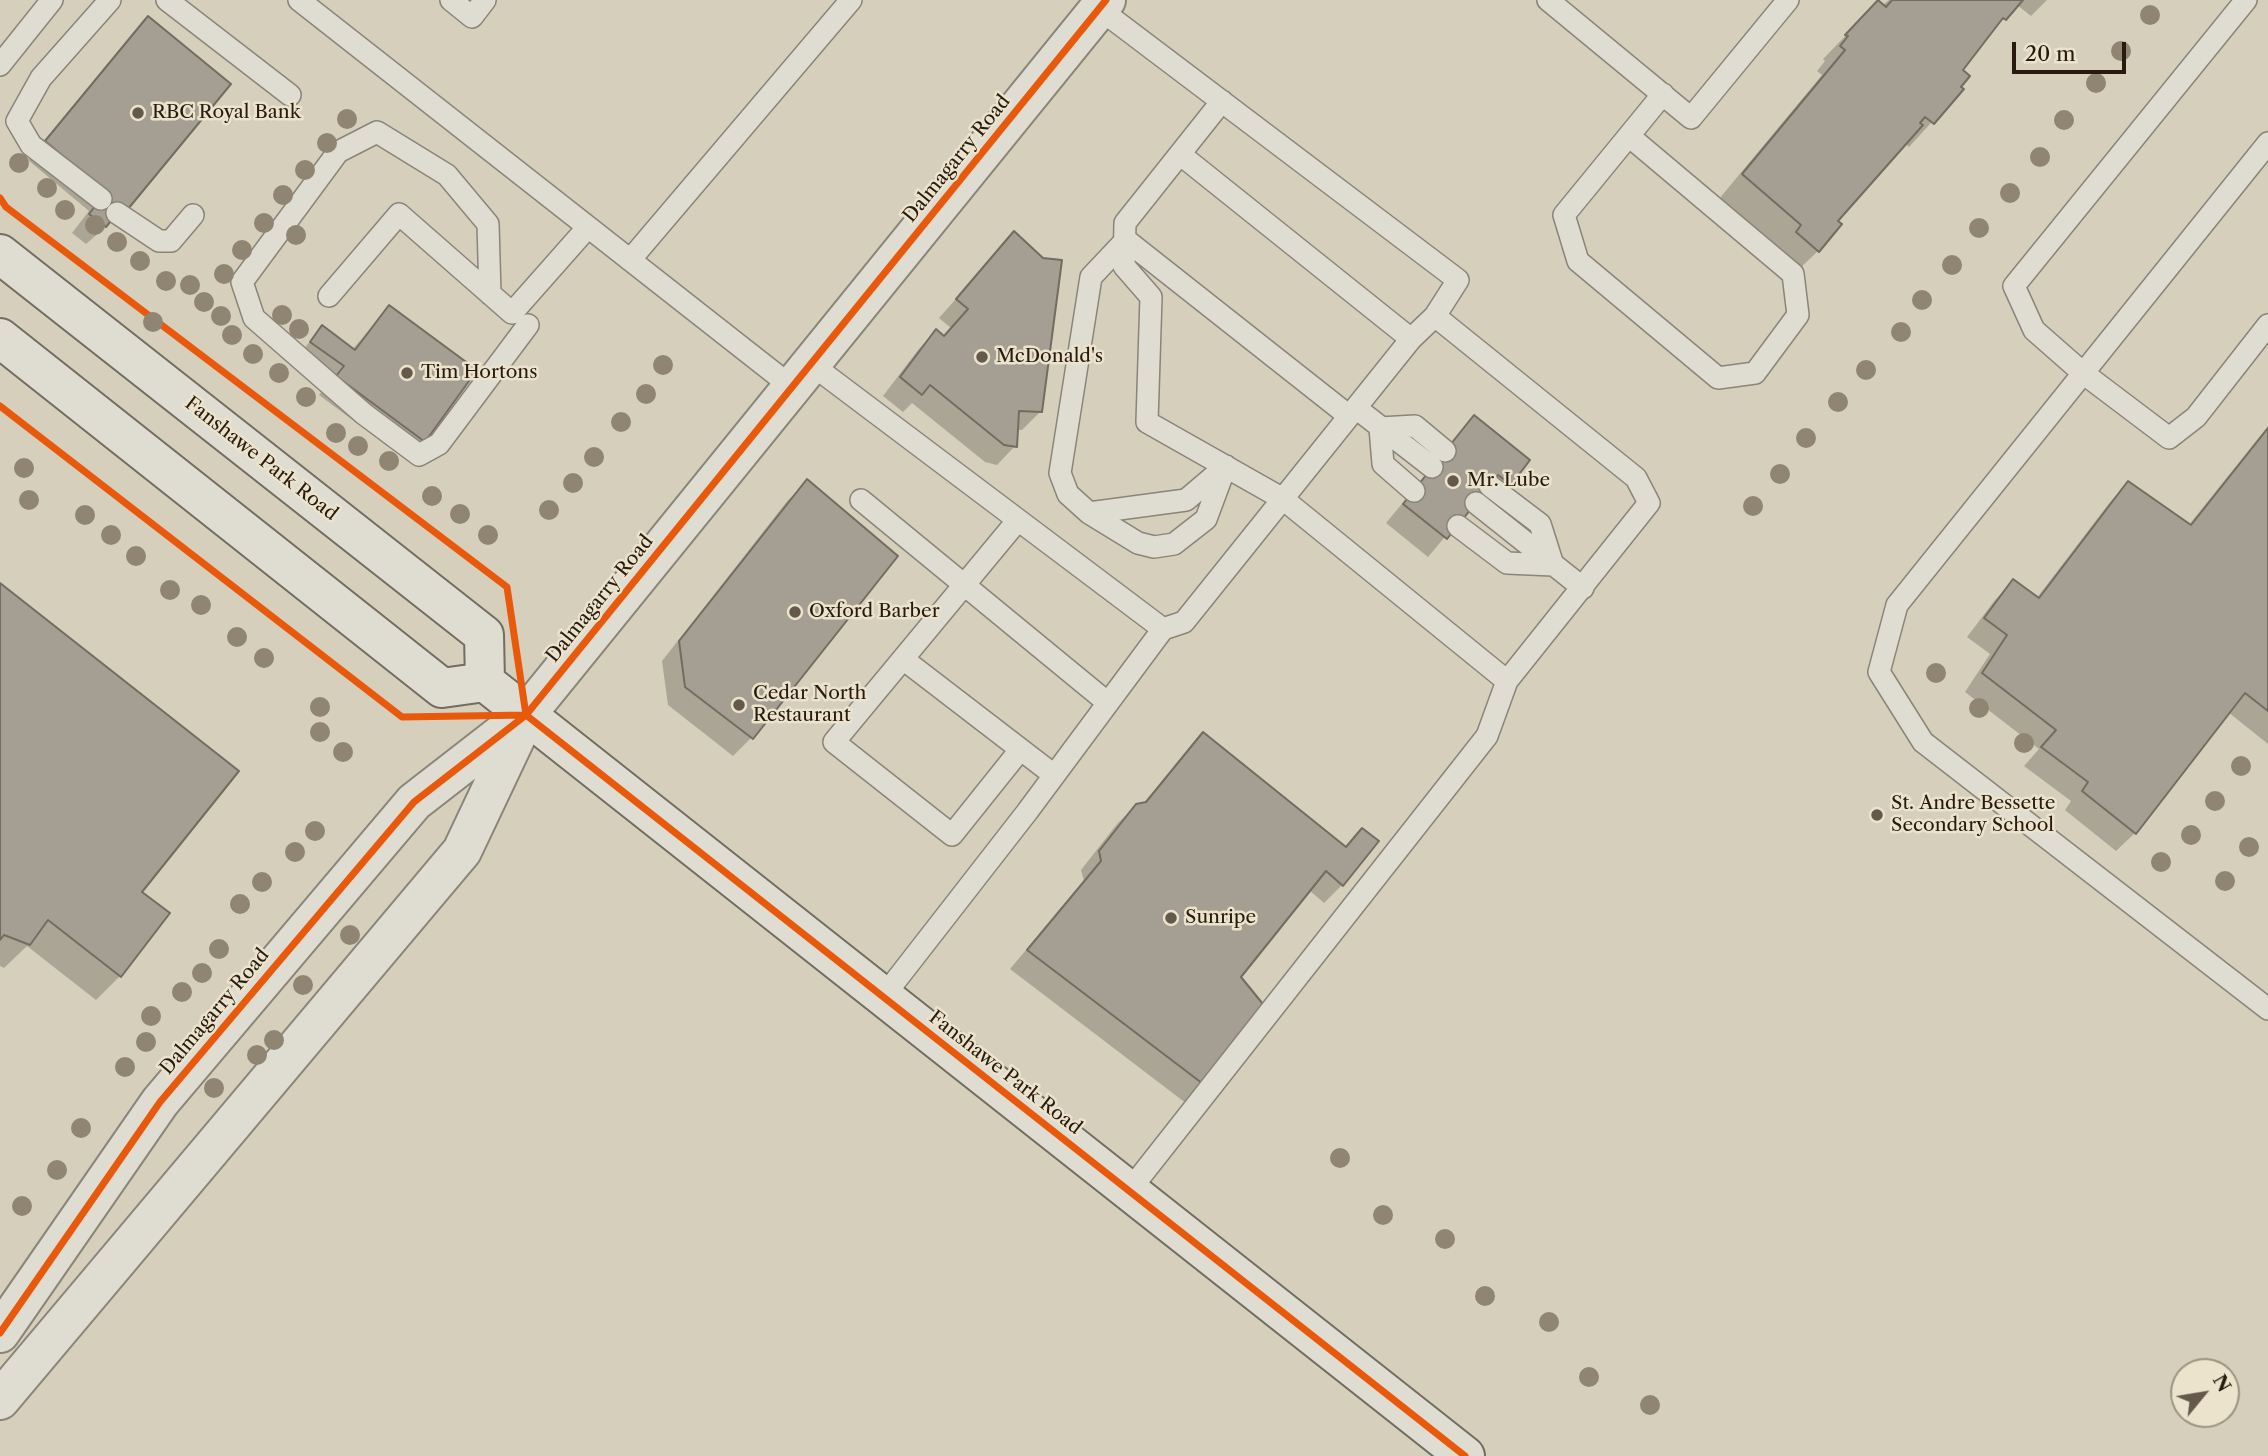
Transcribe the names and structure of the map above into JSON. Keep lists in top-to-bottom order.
{
  "streets": {
    "street": ["Dalmagarry Road", "Fanshawe Park Road"]
  },
  "crossings": [
    ["Dalmagarry Road", "Fanshawe Park Road"]
  ],
  "places": [
    "RBC Royal Bank",
    "McDonald's",
    "Tim Hortons",
    "Mr. Lube",
    "Oxford Barber",
    "Cedar North Restaurant",
    "St. Andre Bessette Secondary School",
    "Sunripe"
  ],
  "scale_bar": "20 m",
  "north": "top right"
}
